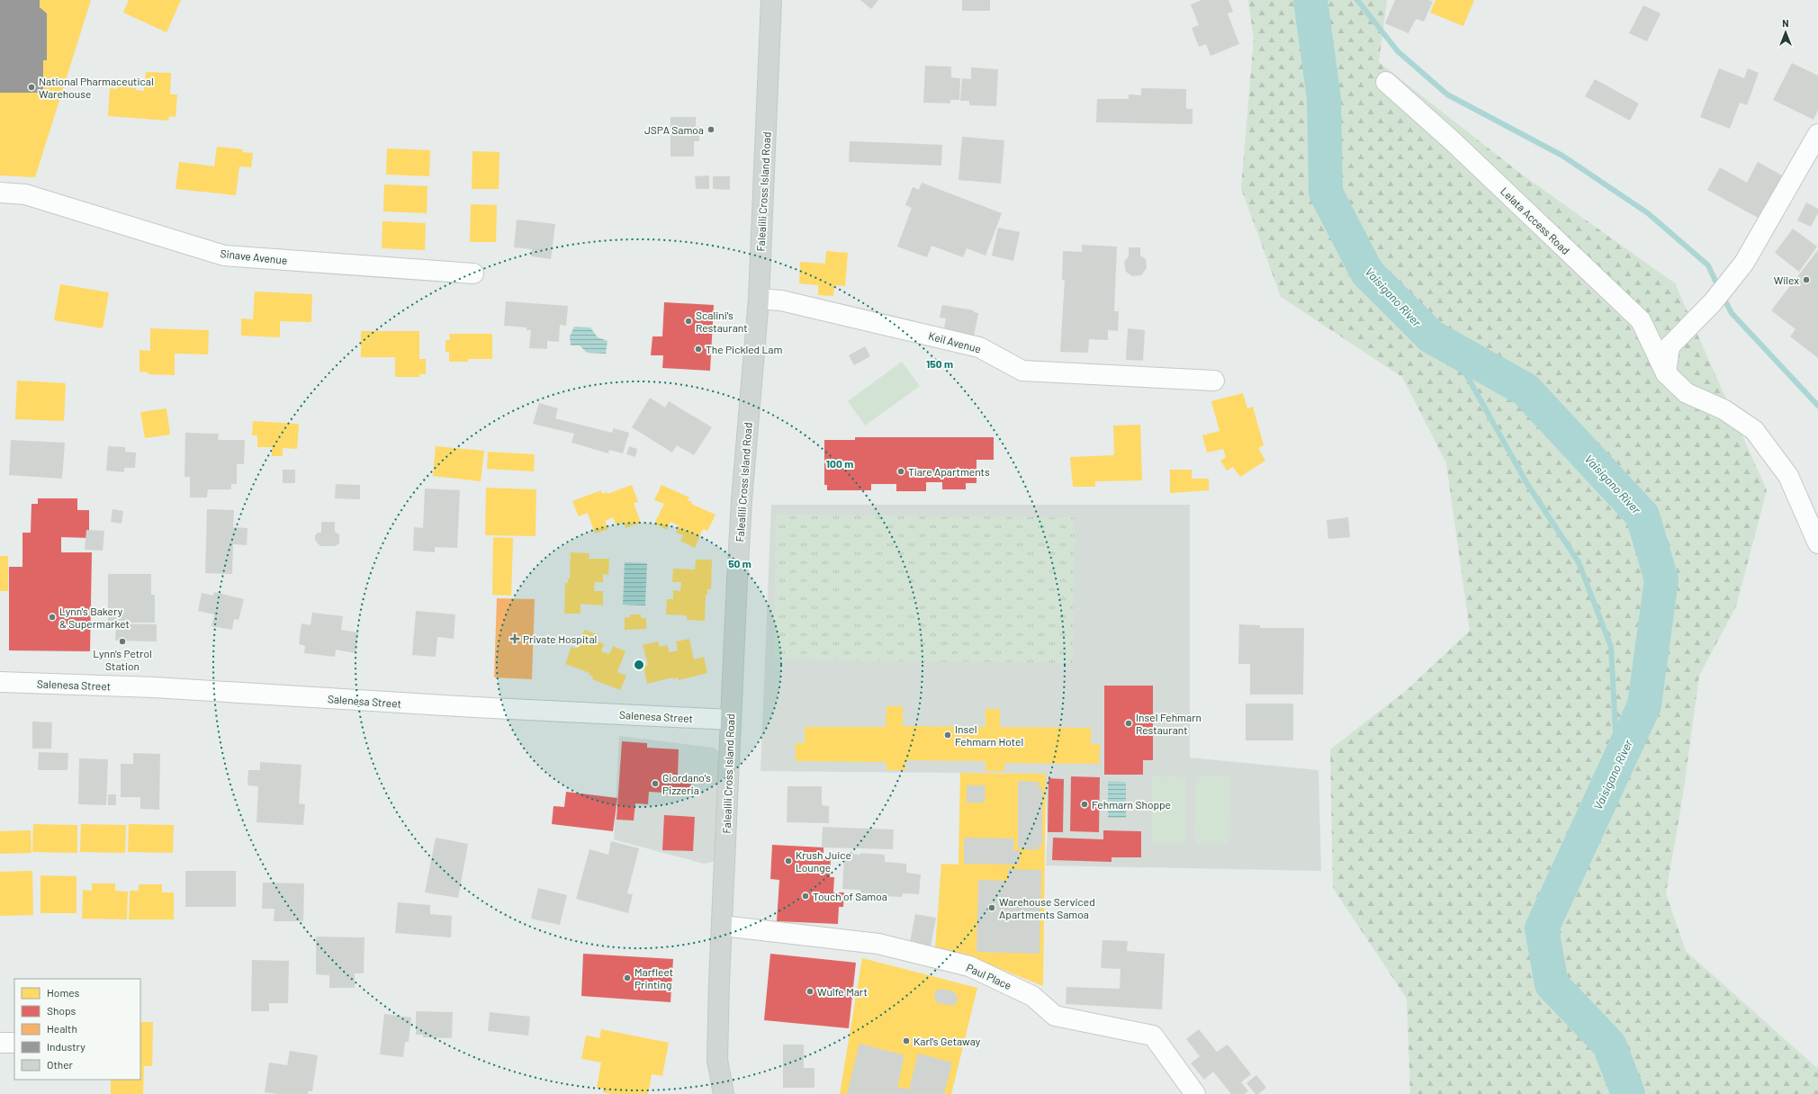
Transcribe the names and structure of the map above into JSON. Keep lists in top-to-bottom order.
{
  "streets": {
    "main road": ["Falealili Cross Island Road"],
    "street": [
      "Lelata Access Road",
      "Sinave Avenue",
      "Keil Avenue",
      "Salenesa Street",
      "Paul Place"
    ]
  },
  "crossings": [
    ["Falealili Cross Island Road", "Keil Avenue"],
    ["Falealili Cross Island Road", "Salenesa Street"],
    ["Falealili Cross Island Road", "Paul Place"]
  ],
  "water": ["Vaisigano River"],
  "places": {
    "other": [
      "National Pharmaceutical Warehouse",
      "JSPA Samoa",
      "Wilex",
      "Scalini's Restaurant",
      "The Pickled Lam",
      "Tiare Apartments",
      "Lynn's Bakery & Supermarket",
      "Lynn's Petrol Station",
      "Insel Fehmarn Restaurant",
      "Insel Fehmarn Hotel",
      "Giordano's Pizzeria",
      "Fehmarn Shoppe",
      "Krush Juice Lounge",
      "Touch of Samoa",
      "Warehouse Serviced Apartments Samoa",
      "Marfleet Printing",
      "Wulfe Mart",
      "Karl's Getaway"
    ],
    "health": ["Private Hospital"]
  },
  "legend": [
    "Homes",
    "Shops",
    "Health",
    "Industry",
    "Other"
  ],
  "north": "top",
  "rings": ["150 m", "100 m", "50 m"]
}
